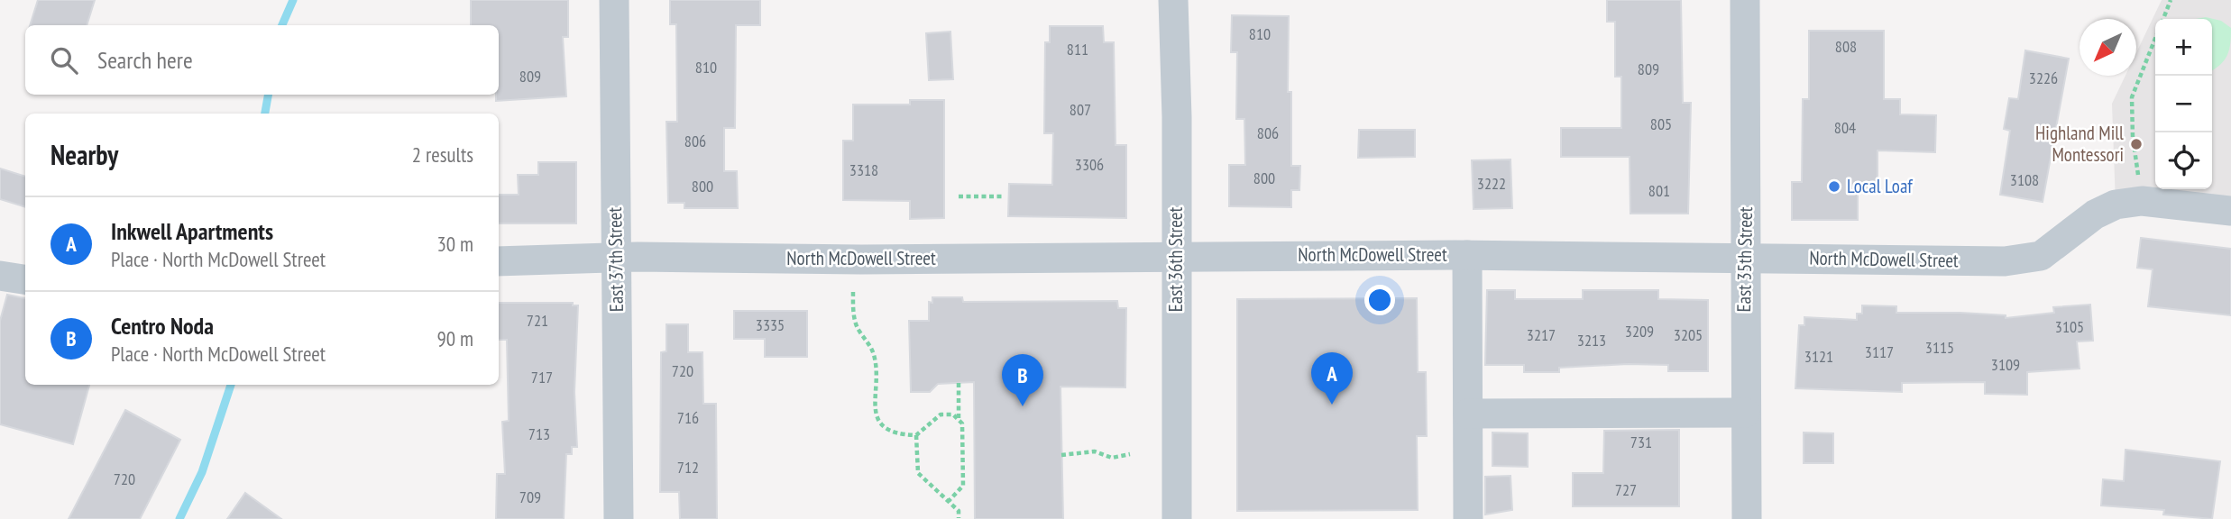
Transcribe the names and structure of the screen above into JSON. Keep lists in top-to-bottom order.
{
  "streets": {
    "street": [
      "North McDowell Street",
      "East 37th Street",
      "East 36th Street",
      "East 35th Street"
    ]
  },
  "crossings": [
    ["North McDowell Street", "East 37th Street"],
    ["North McDowell Street", "East 36th Street"],
    ["North McDowell Street", "East 35th Street"]
  ],
  "places": ["Highland Mill Montessori", "Local Loaf"],
  "house_numbers": [
    "810",
    "808",
    "811",
    "810",
    "809",
    "809",
    "3226",
    "807",
    "805",
    "804",
    "806",
    "806",
    "3306",
    "3318",
    "800",
    "3108",
    "3222",
    "800",
    "801",
    "721",
    "3335",
    "3105",
    "3209",
    "3217",
    "3205",
    "3213",
    "3115",
    "3117",
    "3121",
    "3109",
    "720",
    "717",
    "716",
    "713",
    "731",
    "712",
    "720",
    "727",
    "709"
  ],
  "north": "bottom left",
  "page": {
    "map_buttons": ["+", "−"],
    "search": "Search here",
    "heading": ["Nearby", "2 results"],
    "list": [
      {
        "mark": "A",
        "name": "Inkwell Apartments",
        "note": "Place · North McDowell Street",
        "value": "30 m"
      },
      {
        "mark": "B",
        "name": "Centro Noda",
        "note": "Place · North McDowell Street",
        "value": "90 m"
      }
    ],
    "pins": ["A", "B"]
  }
}
